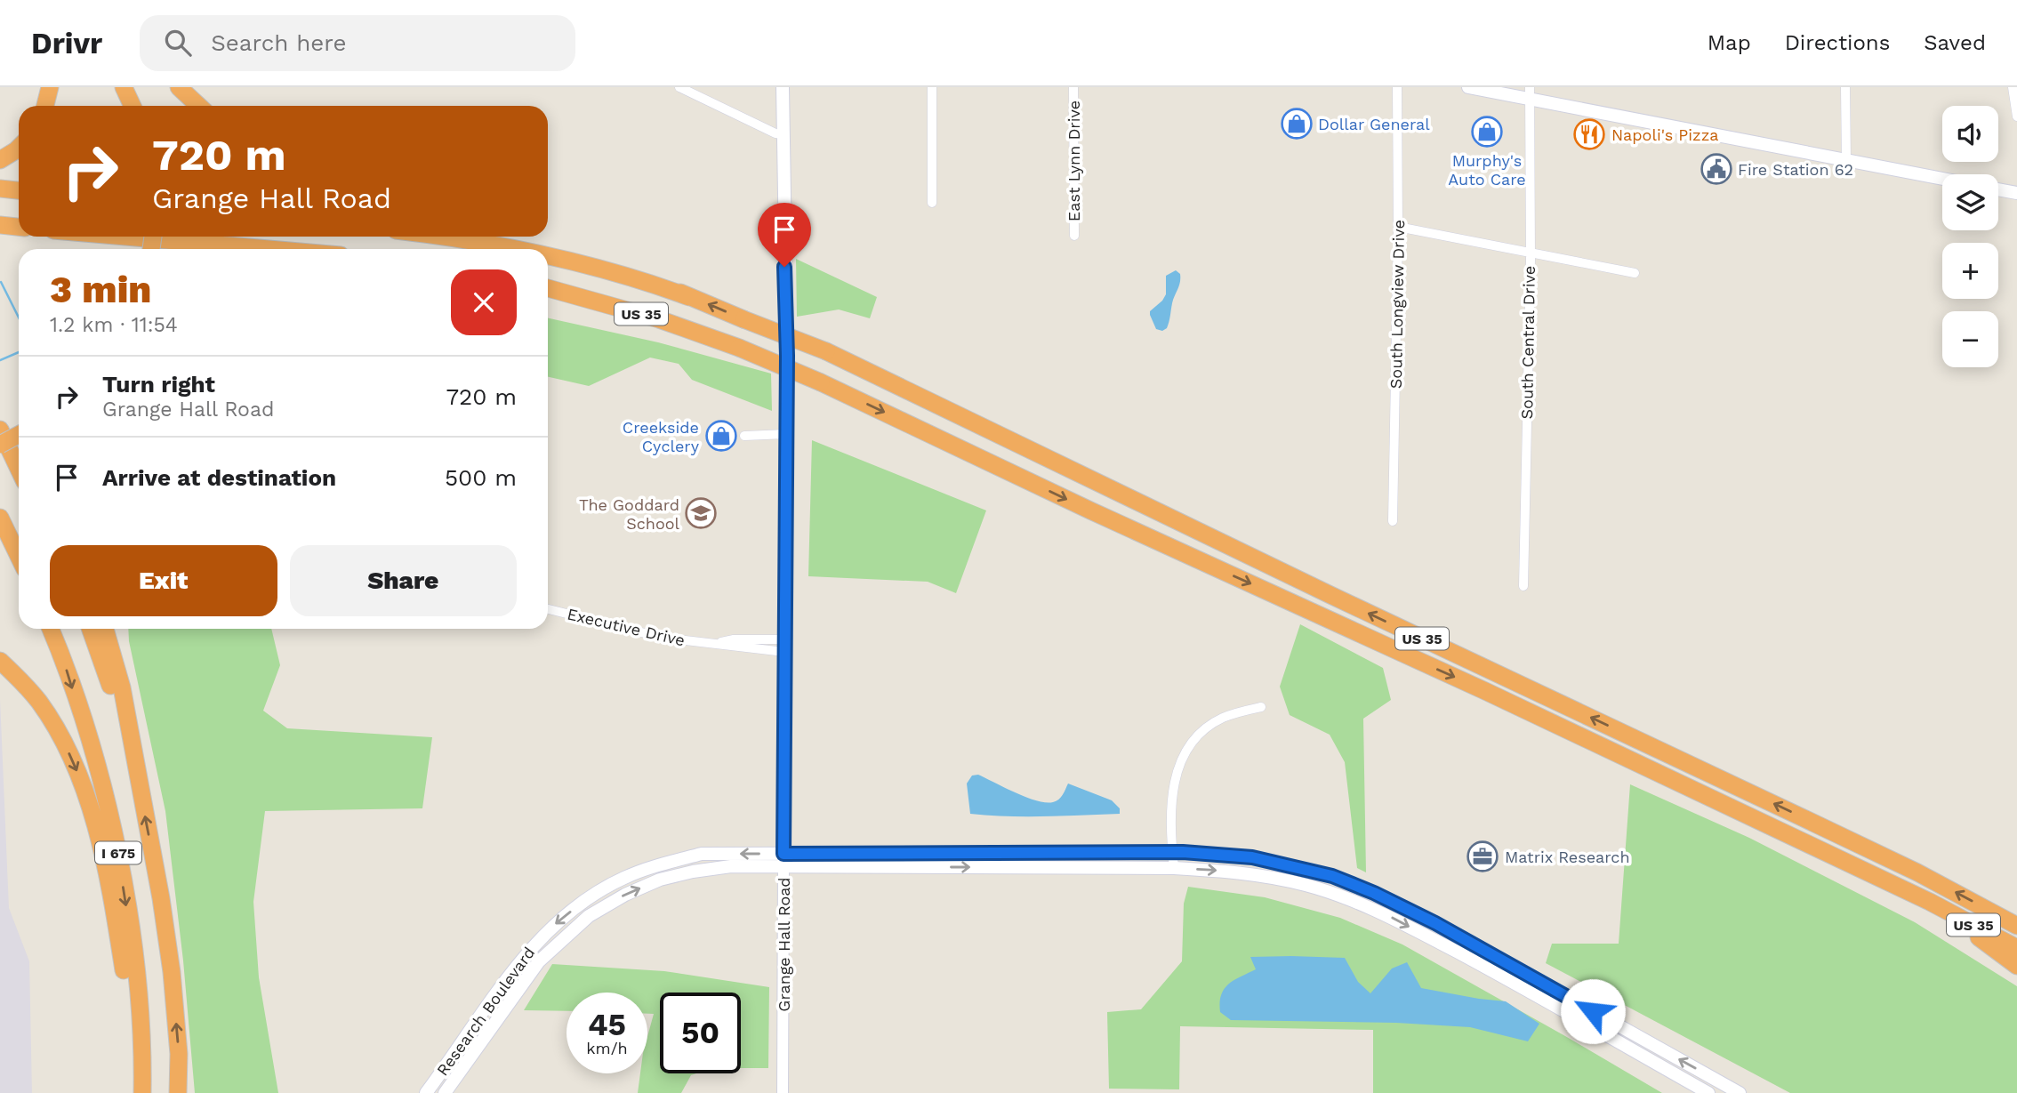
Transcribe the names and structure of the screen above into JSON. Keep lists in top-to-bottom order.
{
  "streets": {
    "highway": ["US 35", "I 675"],
    "main road": ["Grange Hall Road", "Research Boulevard"],
    "street": [
      "East Lynn Drive",
      "South Longview Drive",
      "South Central Drive",
      "Executive Drive"
    ]
  },
  "crossings": [
    ["Executive Drive", "Grange Hall Road"],
    ["Grange Hall Road", "Research Boulevard"]
  ],
  "places": {
    "shop": ["Dollar General", "Murphy's Auto Care", "Creekside Cyclery"],
    "restaurant": ["Napoli's Pizza"],
    "public building": ["Fire Station 62"],
    "school or university": ["The Goddard School"],
    "office": ["Matrix Research"]
  },
  "page": {
    "header": "Drivr",
    "search": "Search here",
    "nav": ["Map", "Directions", "Saved"],
    "map_buttons": ["+", "−"],
    "turn": ["720 m", "Grange Hall Road"],
    "heading": ["3 min", "1.2 km · 11:54"],
    "list": [
      {
        "name": "Turn right",
        "note": "Grange Hall Road",
        "value": "720 m"
      },
      {
        "name": "Arrive at destination",
        "value": "500 m"
      }
    ],
    "buttons": ["Exit", "Share"],
    "speed": "45 km/h",
    "limit": "50"
  }
}
